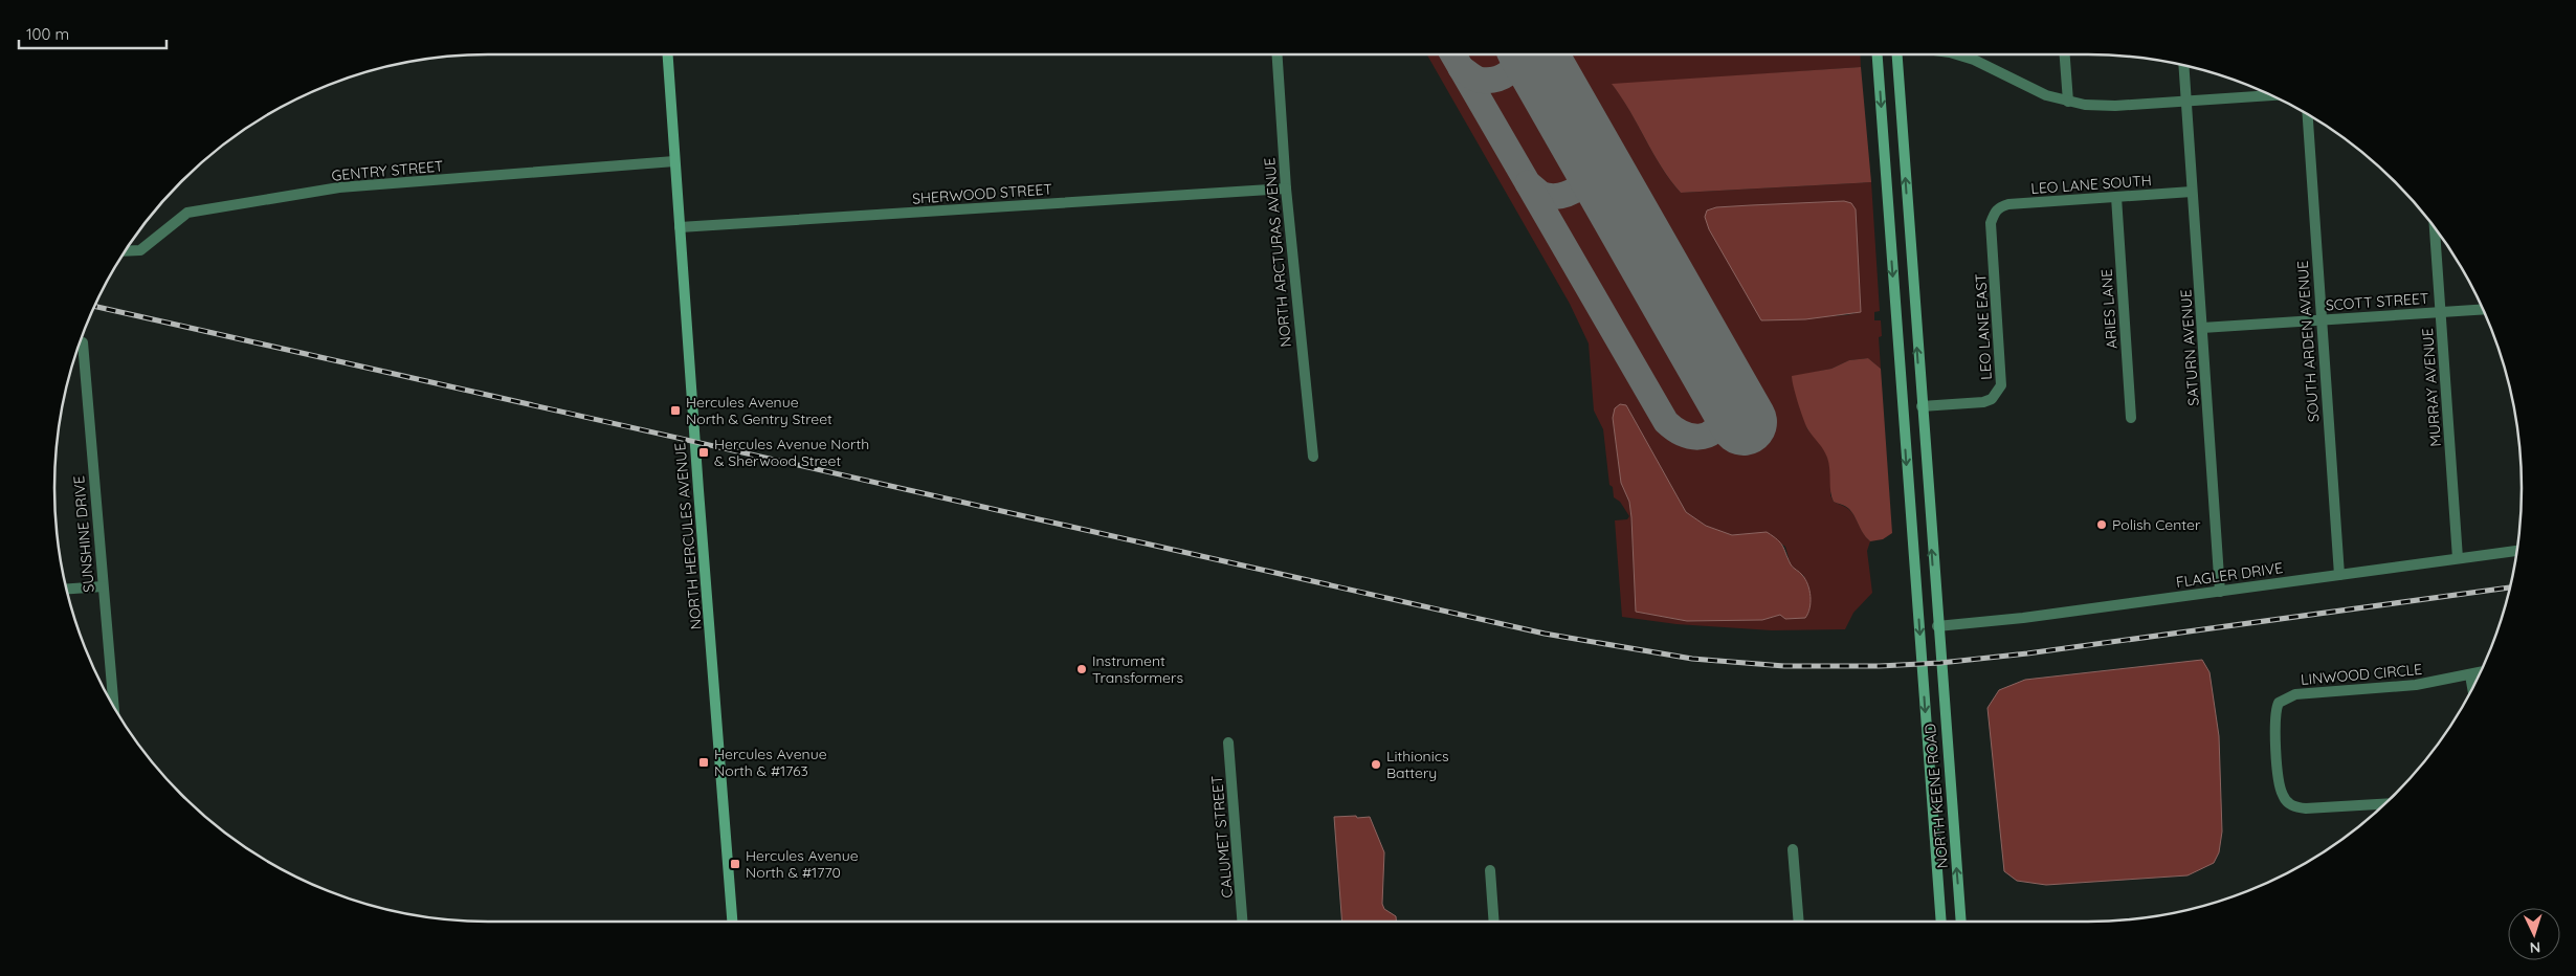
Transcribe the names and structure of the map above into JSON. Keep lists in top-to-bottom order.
{
  "streets": {
    "main road": ["NORTH HERCULES AVENUE", "NORTH KEENE ROAD"],
    "street": [
      "GENTRY STREET",
      "LEO LANE SOUTH",
      "SHERWOOD STREET",
      "NORTH ARCTURAS AVENUE",
      "SCOTT STREET",
      "ARIES LANE",
      "LEO LANE EAST",
      "SOUTH ARDEN AVENUE",
      "SATURN AVENUE",
      "MURRAY AVENUE",
      "SUNSHINE DRIVE",
      "FLAGLER DRIVE",
      "LINWOOD CIRCLE",
      "CALUMET STREET"
    ]
  },
  "crossings": [
    ["GENTRY STREET", "NORTH HERCULES AVENUE"],
    ["LEO LANE SOUTH", "ARIES LANE"],
    ["LEO LANE SOUTH", "LEO LANE EAST"],
    ["LEO LANE SOUTH", "SATURN AVENUE"],
    ["SHERWOOD STREET", "NORTH ARCTURAS AVENUE"],
    ["SHERWOOD STREET", "NORTH HERCULES AVENUE"],
    ["SCOTT STREET", "SOUTH ARDEN AVENUE"],
    ["SCOTT STREET", "SATURN AVENUE"],
    ["SCOTT STREET", "MURRAY AVENUE"],
    ["LEO LANE EAST", "NORTH KEENE ROAD"],
    ["SOUTH ARDEN AVENUE", "FLAGLER DRIVE"],
    ["SATURN AVENUE", "FLAGLER DRIVE"],
    ["MURRAY AVENUE", "FLAGLER DRIVE"],
    ["FLAGLER DRIVE", "NORTH KEENE ROAD"]
  ],
  "places": {
    "transit": [
      "Hercules Avenue North & Gentry Street",
      "Hercules Avenue North & Sherwood Street",
      "Hercules Avenue North & #1763",
      "Hercules Avenue North & #1770"
    ],
    "other": ["Polish Center", "Instrument Transformers", "Lithionics Battery"]
  },
  "scale_bar": "100 m",
  "north": "bottom"
}
